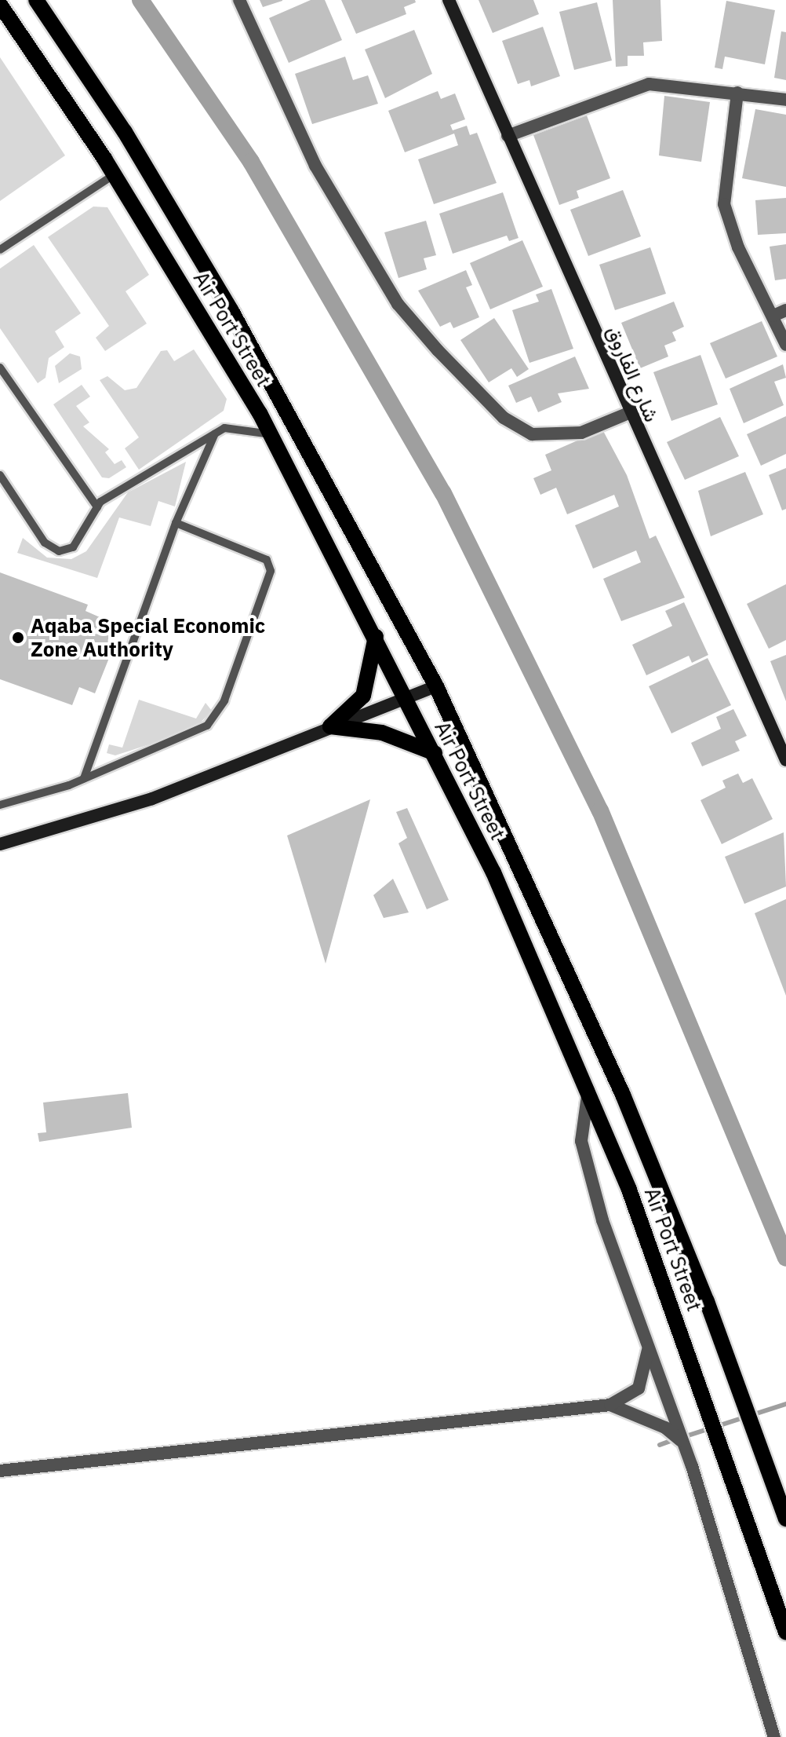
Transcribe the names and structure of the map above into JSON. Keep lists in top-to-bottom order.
{
  "streets": {
    "main road": ["Air Port Street", "شارع الفاروق"]
  },
  "places": ["Aqaba Special Economic Zone Authority"]
}
